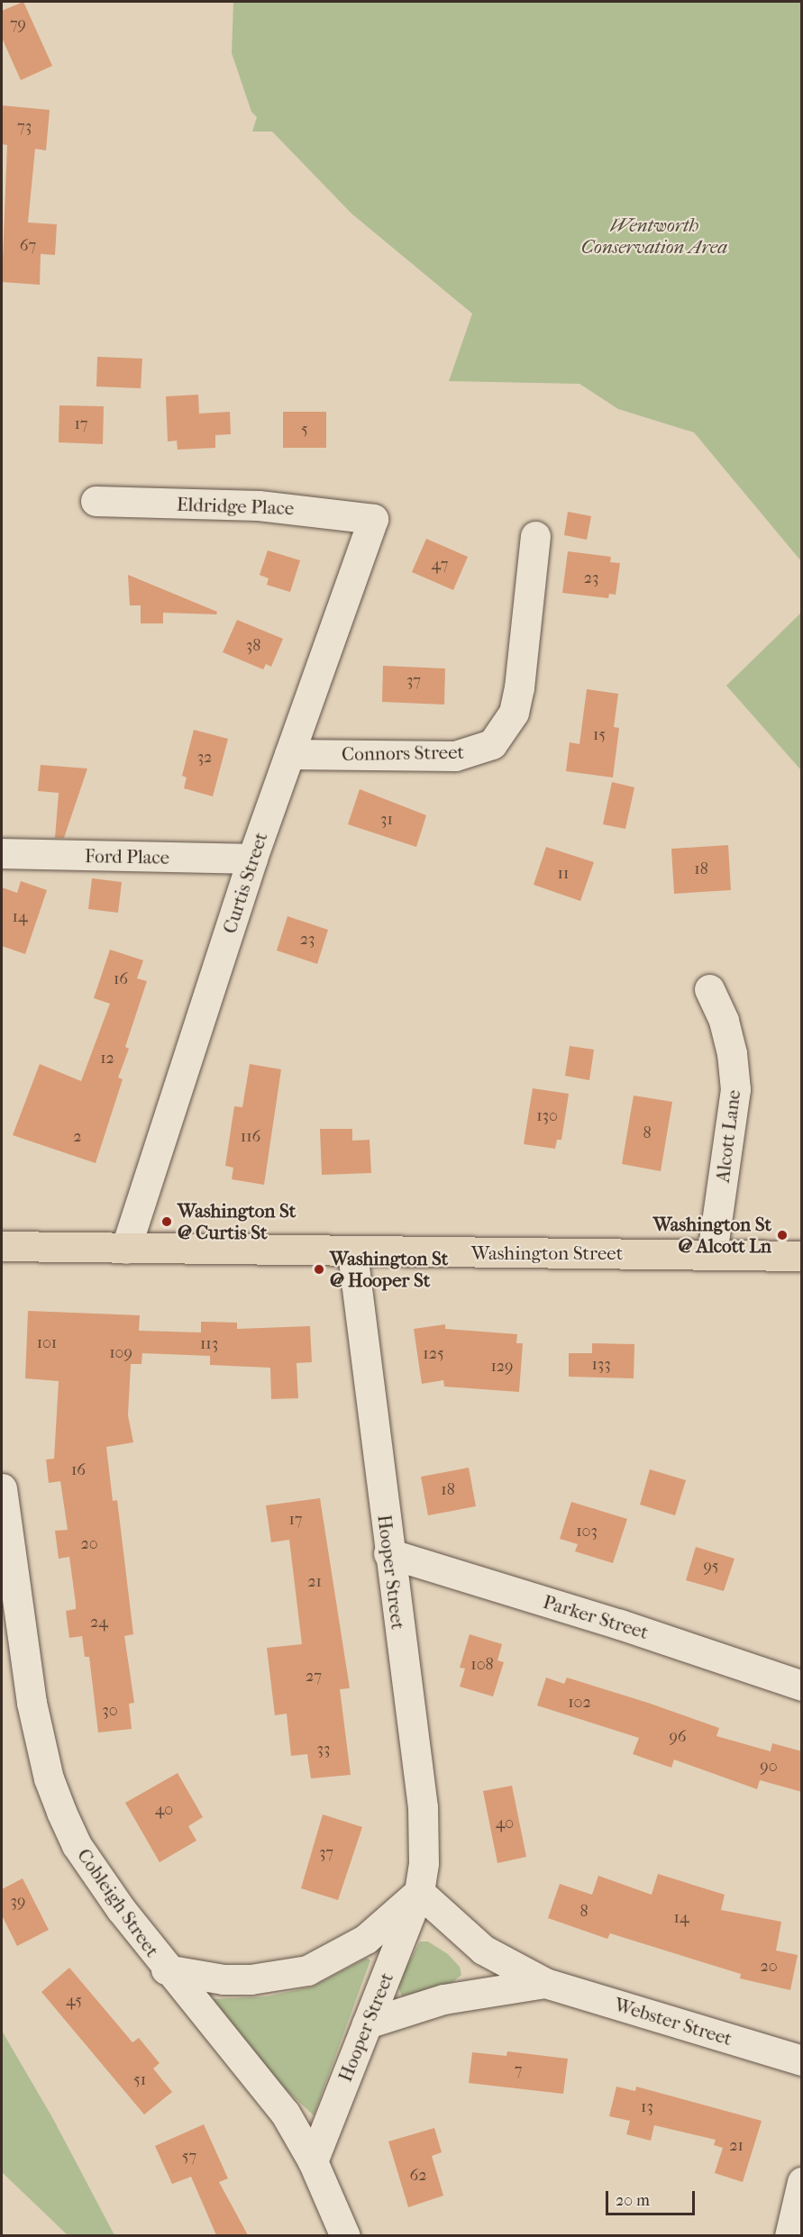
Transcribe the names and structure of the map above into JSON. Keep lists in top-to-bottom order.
{
  "streets": {
    "main road": ["Washington Street"],
    "street": [
      "Eldridge Place",
      "Connors Street",
      "Ford Place",
      "Curtis Street",
      "Alcott Lane",
      "Hooper Street",
      "Parker Street",
      "Cobleigh Street",
      "Webster Street"
    ]
  },
  "crossings": [
    ["Eldridge Place", "Curtis Street"],
    ["Connors Street", "Curtis Street"],
    ["Ford Place", "Curtis Street"],
    ["Curtis Street", "Washington Street"],
    ["Alcott Lane", "Washington Street"],
    ["Washington Street", "Hooper Street"],
    ["Hooper Street", "Parker Street"],
    ["Hooper Street", "Cobleigh Street"],
    ["Hooper Street", "Webster Street"]
  ],
  "parks": ["Wentworth Conservation Area"],
  "places": ["Washington St @ Curtis St", "Washington St @ Alcott Ln", "Washington St @ Hooper St"],
  "house_numbers": [
    "79",
    "73",
    "67",
    "17",
    "5",
    "47",
    "23",
    "38",
    "37",
    "15",
    "32",
    "31",
    "18",
    "11",
    "14",
    "23",
    "16",
    "12",
    "130",
    "8",
    "2",
    "116",
    "101",
    "113",
    "109",
    "125",
    "133",
    "129",
    "16",
    "18",
    "17",
    "103",
    "20",
    "95",
    "21",
    "24",
    "108",
    "27",
    "102",
    "30",
    "96",
    "33",
    "90",
    "40",
    "40",
    "37",
    "39",
    "8",
    "14",
    "20",
    "45",
    "7",
    "51",
    "13",
    "21",
    "57",
    "62"
  ],
  "scale_bar": "20 m"
}
